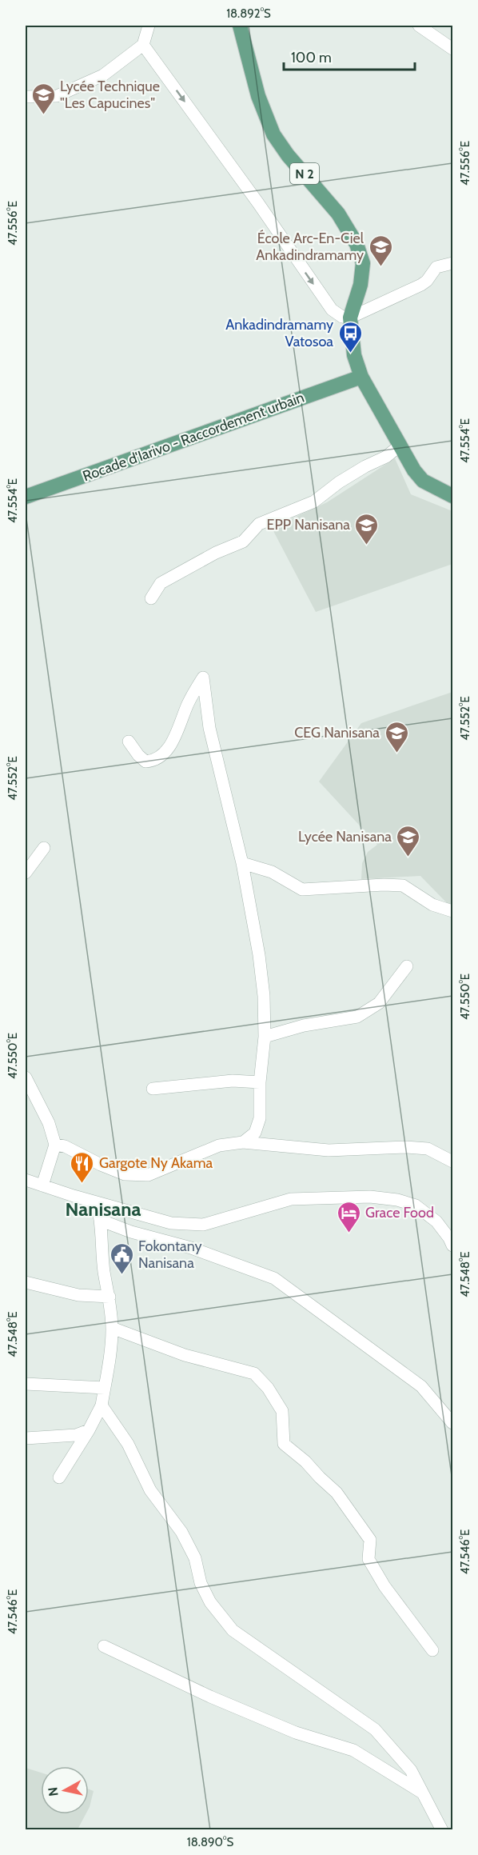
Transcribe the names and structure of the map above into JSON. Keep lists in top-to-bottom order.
{
  "streets": {
    "main road": ["N 2", "Rocade d'Iarivo - Raccordement urbain"]
  },
  "crossings": [
    ["N 2", "Rocade d'Iarivo - Raccordement urbain"]
  ],
  "districts": ["Nanisana"],
  "places": {
    "school or university": [
      "Lycée Technique \"Les Capucines\"",
      "École Arc-En-Ciel Ankadindramamy",
      "EPP Nanisana",
      "CEG Nanisana",
      "Lycée Nanisana"
    ],
    "bus stop": ["Ankadindramamy Vatosoa"],
    "restaurant": ["Gargote Ny Akama"],
    "hotel": ["Grace Food"],
    "public building": ["Fokontany Nanisana"]
  },
  "scale_bar": "100 m",
  "north": "left",
  "coordinates": [
    "18.892°S",
    "47.556°E",
    "47.554°E",
    "47.552°E",
    "47.550°E",
    "47.548°E",
    "47.546°E",
    "18.890°S"
  ]
}
